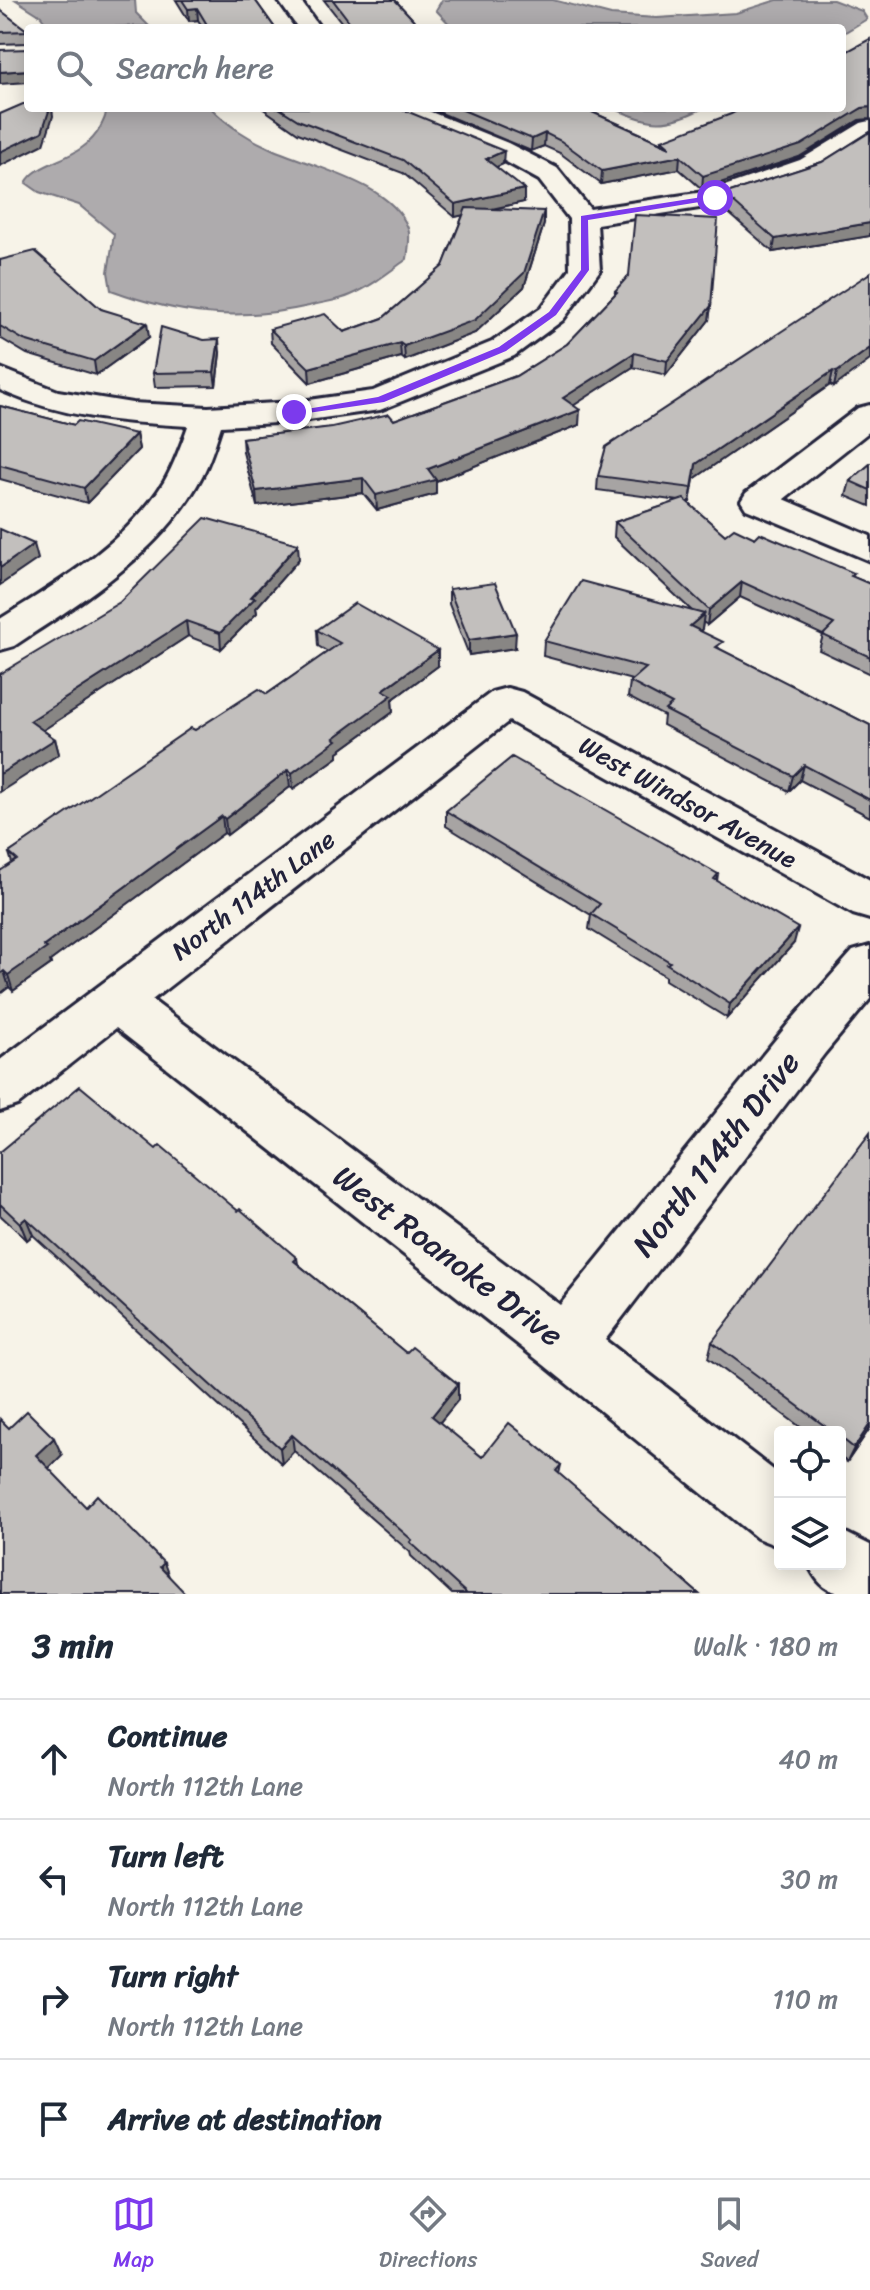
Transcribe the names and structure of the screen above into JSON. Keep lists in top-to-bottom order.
{
  "streets": {
    "street": [
      "West Windsor Avenue",
      "North 114th Lane",
      "North 114th Drive",
      "West Roanoke Drive"
    ]
  },
  "crossings": [
    ["West Windsor Avenue", "North 114th Lane"],
    ["North 114th Lane", "West Roanoke Drive"],
    ["North 114th Drive", "West Roanoke Drive"]
  ],
  "page": {
    "search": "Search here",
    "heading": ["3 min", "Walk · 180 m"],
    "list": [
      ["Continue", "North 112th Lane", "40 m"],
      ["Turn left", "North 112th Lane", "30 m"],
      ["Turn right", "North 112th Lane", "110 m"],
      "Arrive at destination"
    ],
    "nav": ["Map", "Directions", "Saved"]
  }
}
